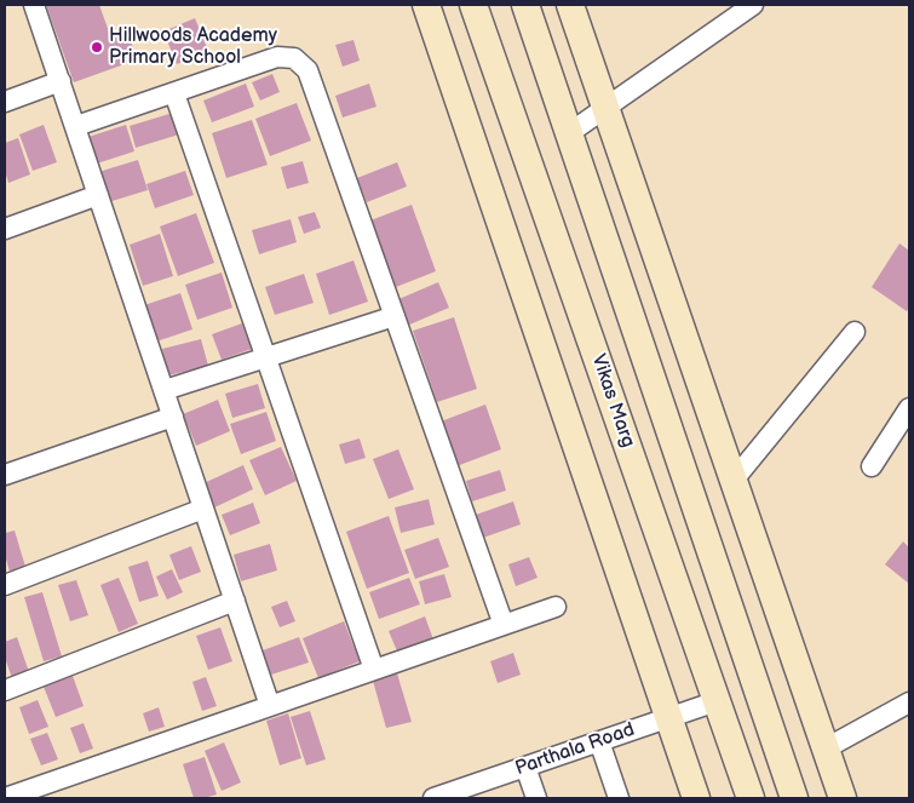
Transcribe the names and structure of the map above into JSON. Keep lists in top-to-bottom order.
{
  "streets": {
    "street": ["Vikas Marg", "Parthala Road"]
  },
  "crossings": [
    ["Vikas Marg", "Parthala Road"]
  ],
  "places": ["Hillwoods Academy Primary School"]
}
